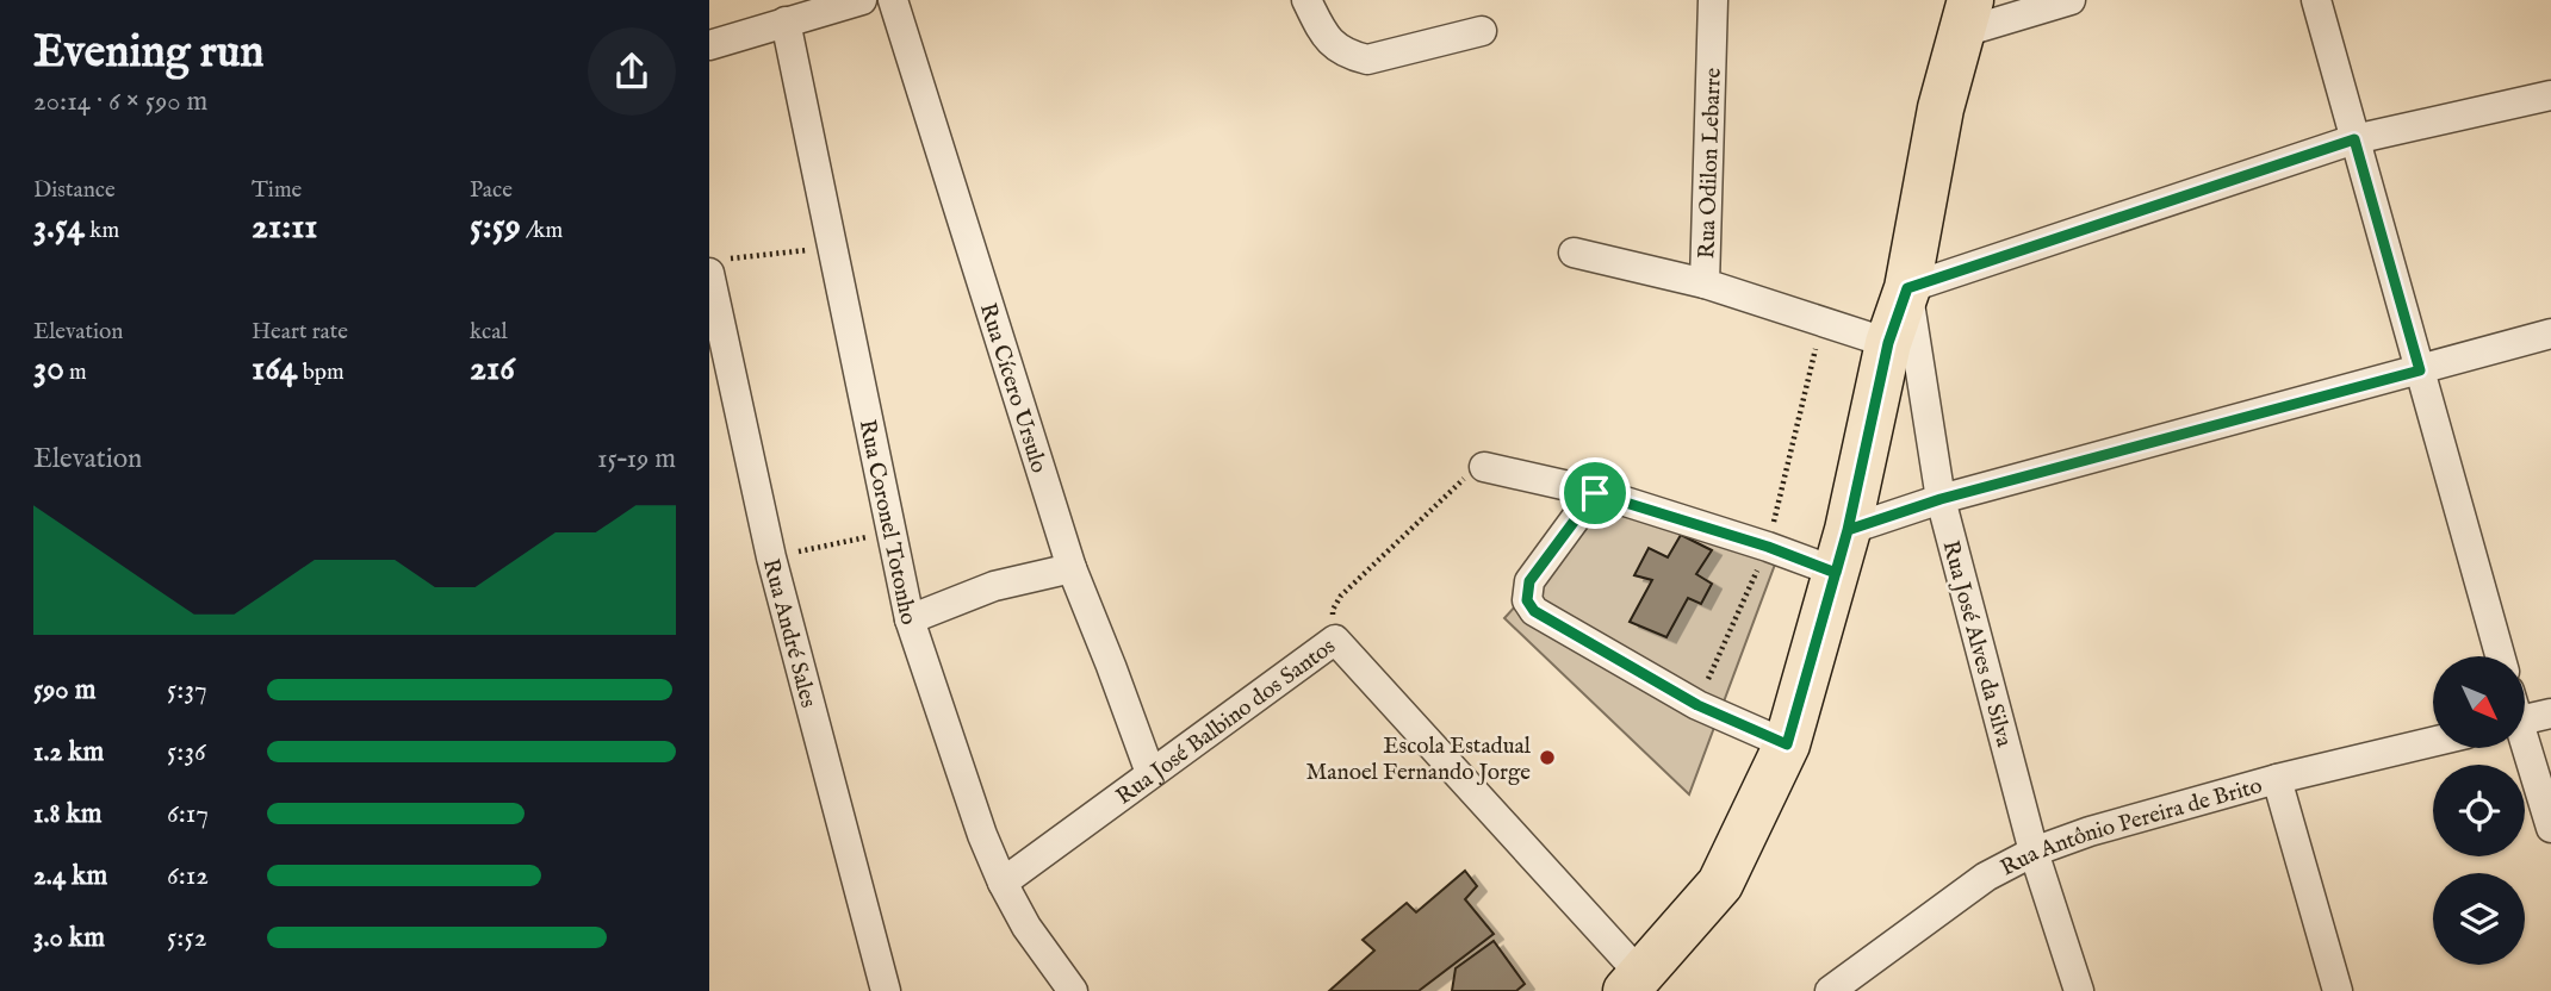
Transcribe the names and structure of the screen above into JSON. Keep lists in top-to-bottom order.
{
  "streets": {
    "street": [
      "Rua Odilon Lebarre",
      "Rua Cícero Ursulo",
      "Rua Coronel Totonho",
      "Rua André Sales",
      "Rua José Alves da Silva",
      "Rua José Balbino dos Santos",
      "Rua Antônio Pereira de Brito"
    ]
  },
  "crossings": [
    ["Rua Cícero Ursulo", "Rua José Balbino dos Santos"],
    ["Rua Coronel Totonho", "Rua José Balbino dos Santos"],
    ["Rua José Alves da Silva", "Rua Antônio Pereira de Brito"]
  ],
  "places": ["Escola Estadual Manoel Fernando Jorge"],
  "north": "bottom right",
  "page": {
    "heading": ["Evening run", "20:14 · 6 × 590 m"],
    "stats": [
      ["Distance", "3.54 km"],
      ["Time", "21:11"],
      ["Pace", "5:59 /km"],
      ["Elevation", "30 m"],
      ["Heart rate", "164 bpm"],
      ["kcal", "216"]
    ],
    "chart": ["Elevation", "15–19 m"],
    "list": [
      {
        "name": "590 m",
        "note": "5:37"
      },
      {
        "name": "1.2 km",
        "note": "5:36"
      },
      {
        "name": "1.8 km",
        "note": "6:17"
      },
      {
        "name": "2.4 km",
        "note": "6:12"
      },
      {
        "name": "3.0 km",
        "note": "5:52"
      }
    ]
  }
}
